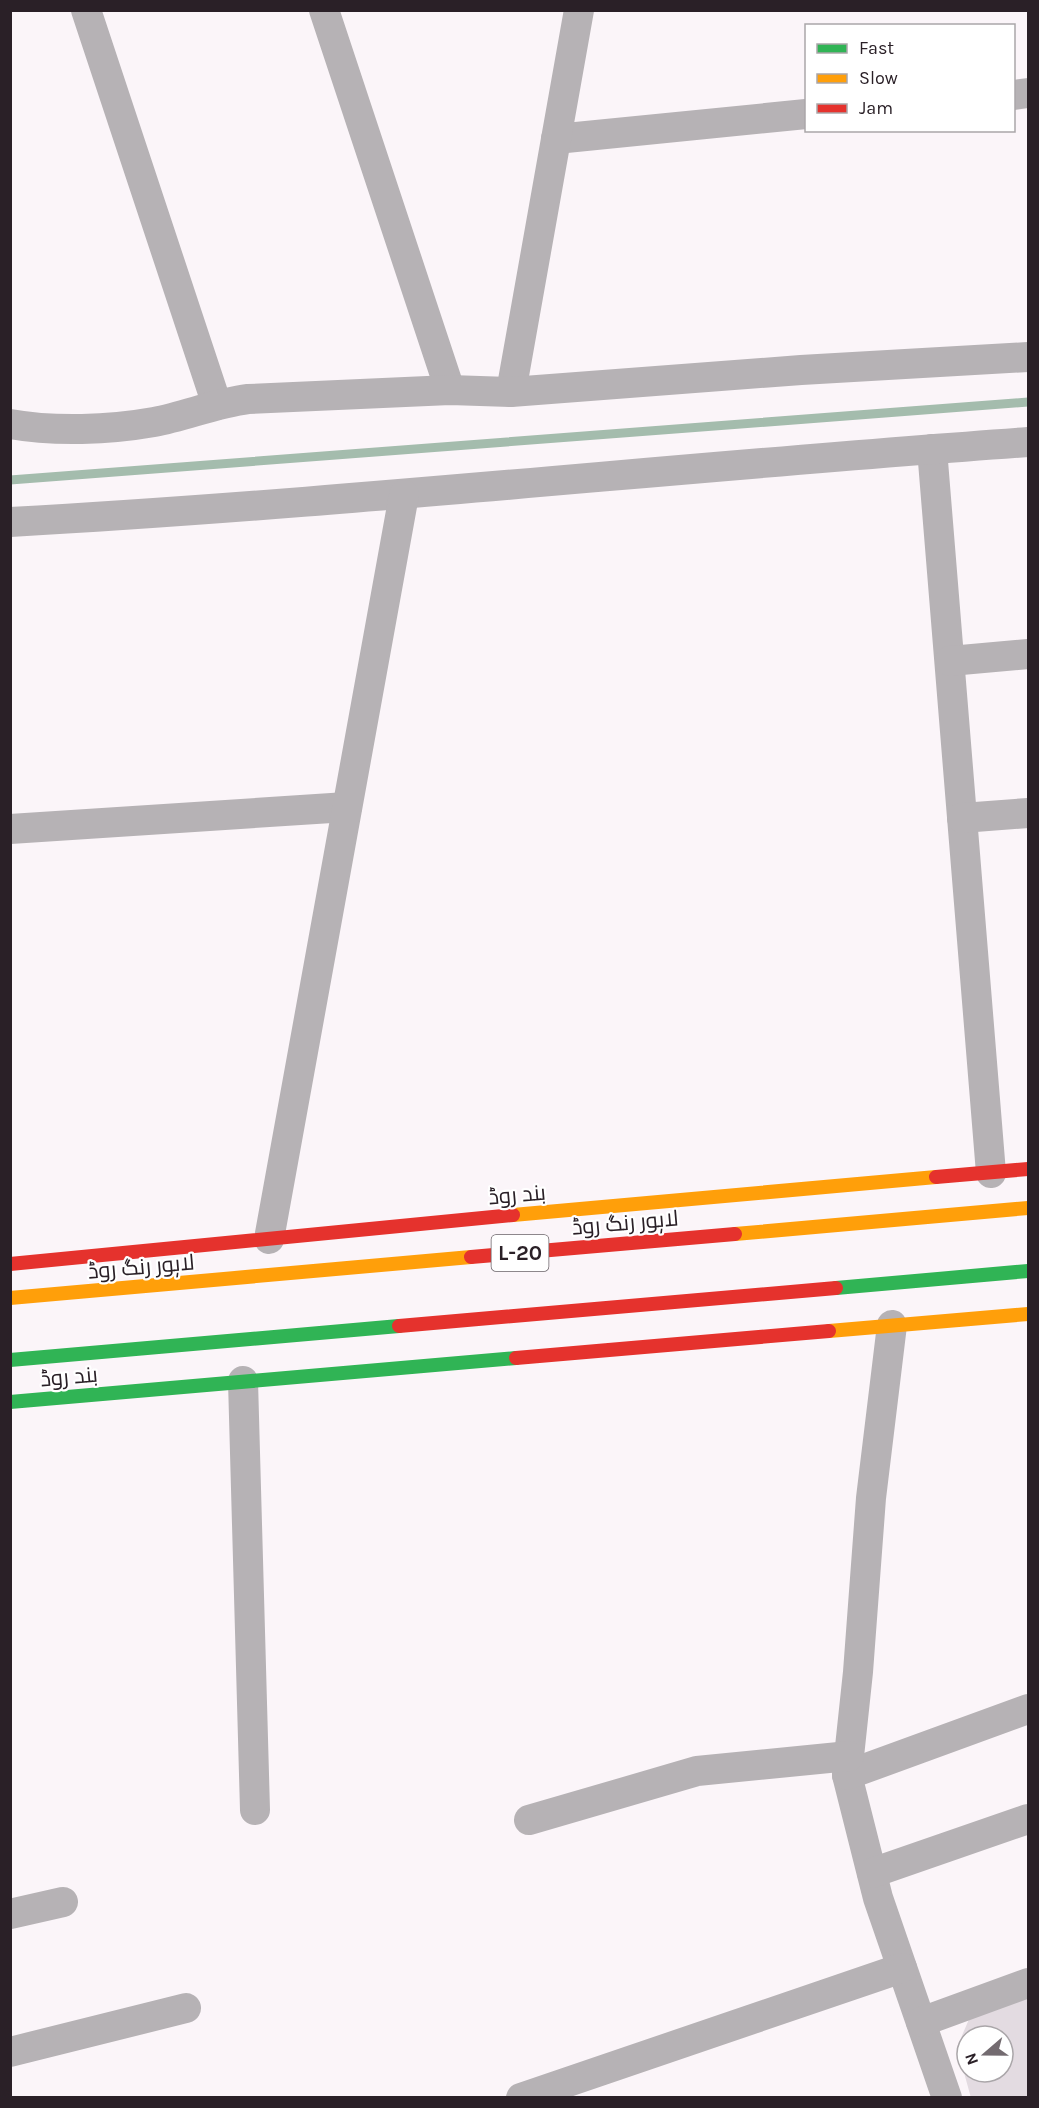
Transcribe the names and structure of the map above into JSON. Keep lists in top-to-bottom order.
{
  "streets": {
    "main road": ["بند روڈ", "لاہور رنگ روڈ", "L-20"]
  },
  "legend": ["Fast", "Slow", "Jam"],
  "north": "left"
}
